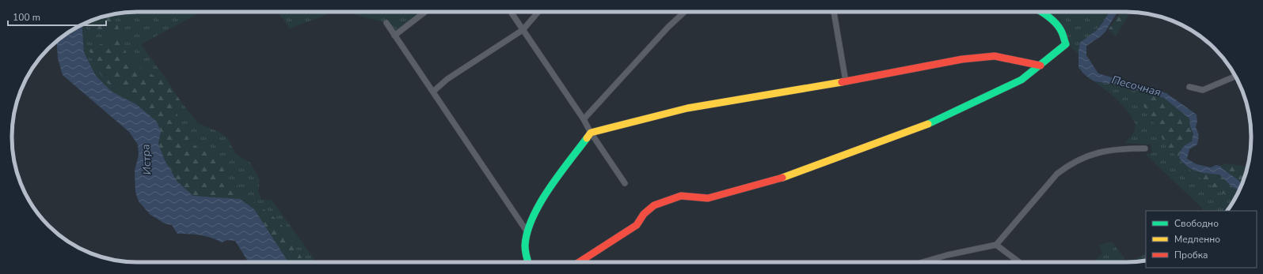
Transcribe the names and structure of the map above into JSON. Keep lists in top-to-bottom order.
{
  "water": ["Песочная", "Истра"],
  "legend": ["Свободно", "Медленно", "Пробка"],
  "scale_bar": "100 m"
}
